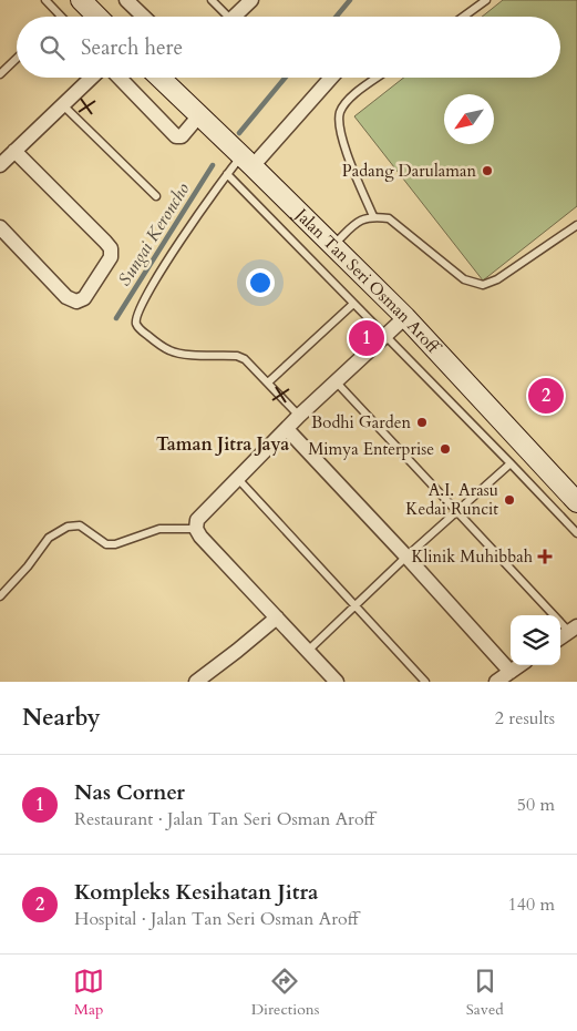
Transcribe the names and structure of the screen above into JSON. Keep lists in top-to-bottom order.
{
  "streets": {
    "main road": ["Jalan Tan Seri Osman Aroff"]
  },
  "districts": ["Taman Jitra Jaya"],
  "water": ["Sungai Keroncho"],
  "places": {
    "other": [
      "Padang Darulaman",
      "Bodhi Garden",
      "Mimya Enterprise",
      "A.I. Arasu Kedai Runcit"
    ],
    "health": ["Klinik Muhibbah"]
  },
  "north": "bottom left",
  "page": {
    "search": "Search here",
    "pins": ["1", "2"],
    "heading": ["Nearby", "2 results"],
    "list": [
      {
        "mark": "1",
        "name": "Nas Corner",
        "note": "Restaurant · Jalan Tan Seri Osman Aroff",
        "value": "50 m"
      },
      {
        "mark": "2",
        "name": "Kompleks Kesihatan Jitra",
        "note": "Hospital · Jalan Tan Seri Osman Aroff",
        "value": "140 m"
      }
    ],
    "nav": ["Map", "Directions", "Saved"]
  }
}
